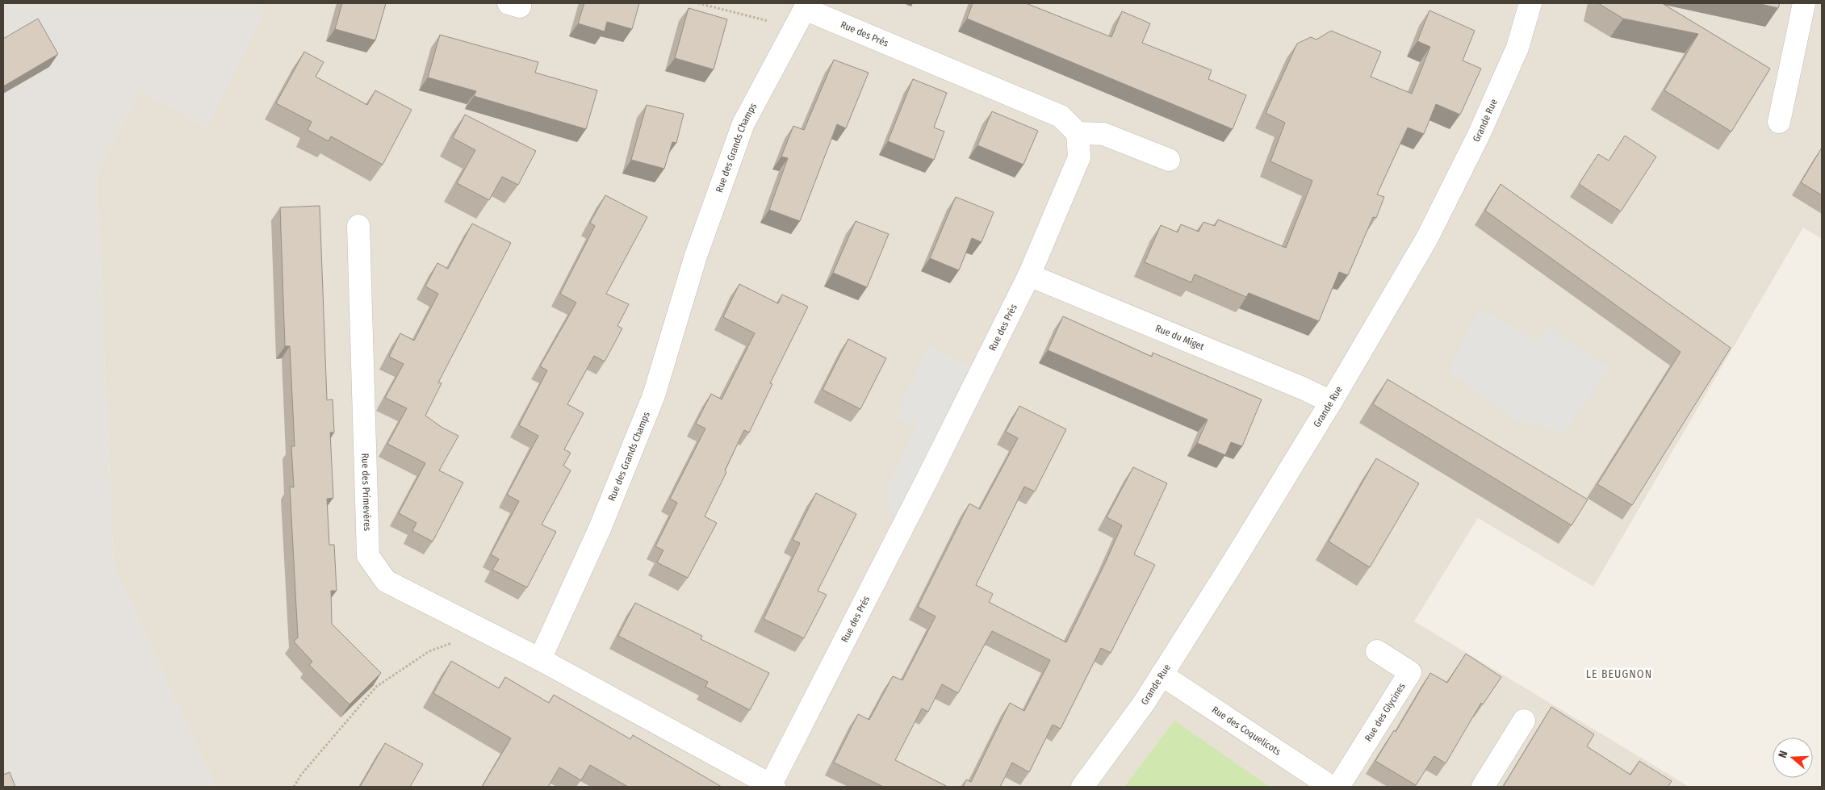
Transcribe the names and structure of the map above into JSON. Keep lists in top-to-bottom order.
{
  "streets": {
    "street": [
      "Rue des Prés",
      "Grande Rue",
      "Rue des Grands Champs",
      "Rue du Miget",
      "Rue des Primevères",
      "Rue des Glycines",
      "Rue des Coquelicots"
    ]
  },
  "crossings": [
    ["Rue des Prés", "Rue des Grands Champs"],
    ["Rue des Prés", "Rue du Miget"],
    ["Grande Rue", "Rue du Miget"],
    ["Grande Rue", "Rue des Coquelicots"],
    ["Rue des Grands Champs", "Rue des Primevères"]
  ],
  "districts": ["LE BEUGNON"],
  "north": "left"
}
